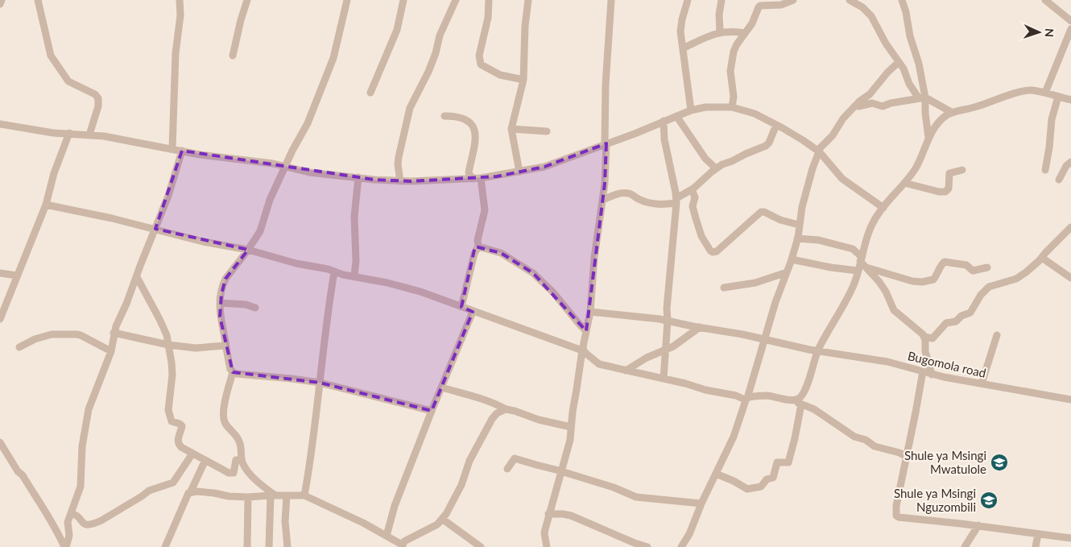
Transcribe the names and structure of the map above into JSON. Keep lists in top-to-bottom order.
{
  "streets": {
    "street": ["Bugomola road"]
  },
  "places": {
    "school or university": ["Shule ya Msingi Mwatulole", "Shule ya Msingi Nguzombili"]
  },
  "north": "right"
}
